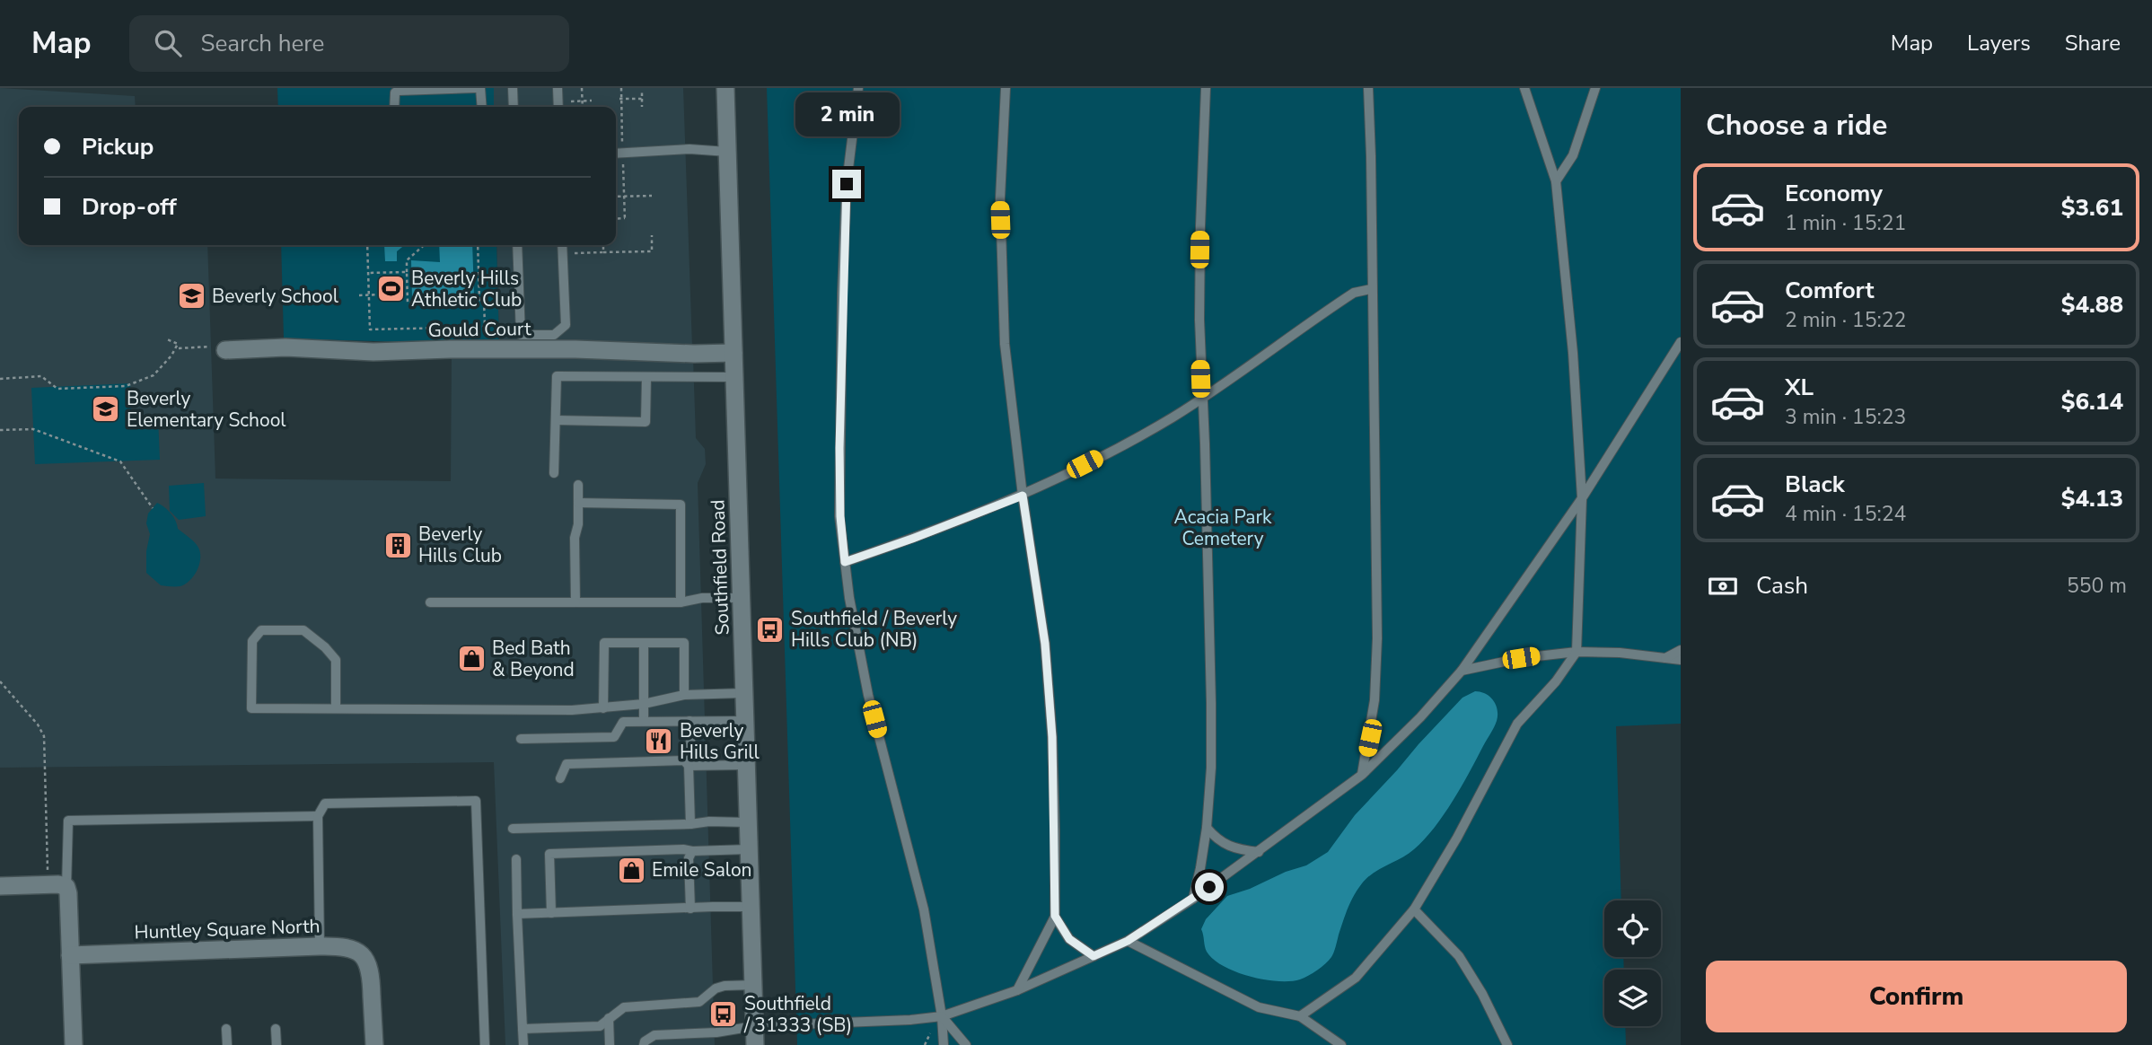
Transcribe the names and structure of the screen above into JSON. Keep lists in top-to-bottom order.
{
  "streets": {
    "street": ["Gould Court", "Southfield Road", "Huntley Square North"]
  },
  "crossings": [
    ["Gould Court", "Southfield Road"]
  ],
  "parks": ["Acacia Park Cemetery"],
  "places": {
    "sports": ["Beverly Hills Athletic Club"],
    "school or university": ["Beverly School", "Beverly Elementary School"],
    "building": ["Beverly Hills Club"],
    "bus stop": ["Southfield / Beverly Hills Club (NB)", "Southfield / 31333 (SB)"],
    "shop": ["Bed Bath & Beyond", "Emile Salon"],
    "restaurant": ["Beverly Hills Grill"]
  },
  "page": {
    "header": "Map",
    "search": "Search here",
    "nav": ["Map", "Layers", "Share"],
    "heading": "Choose a ride",
    "bubble": "2 min",
    "banner": ["Pickup", "Drop-off"],
    "list": [
      {
        "name": "Economy",
        "note": "1 min · 15:21",
        "value": "$3.61"
      },
      {
        "name": "Comfort",
        "note": "2 min · 15:22",
        "value": "$4.88"
      },
      {
        "name": "XL",
        "note": "3 min · 15:23",
        "value": "$6.14"
      },
      {
        "name": "Black",
        "note": "4 min · 15:24",
        "value": "$4.13"
      }
    ],
    "pay": ["Cash", "550 m"],
    "buttons": "Confirm"
  }
}
